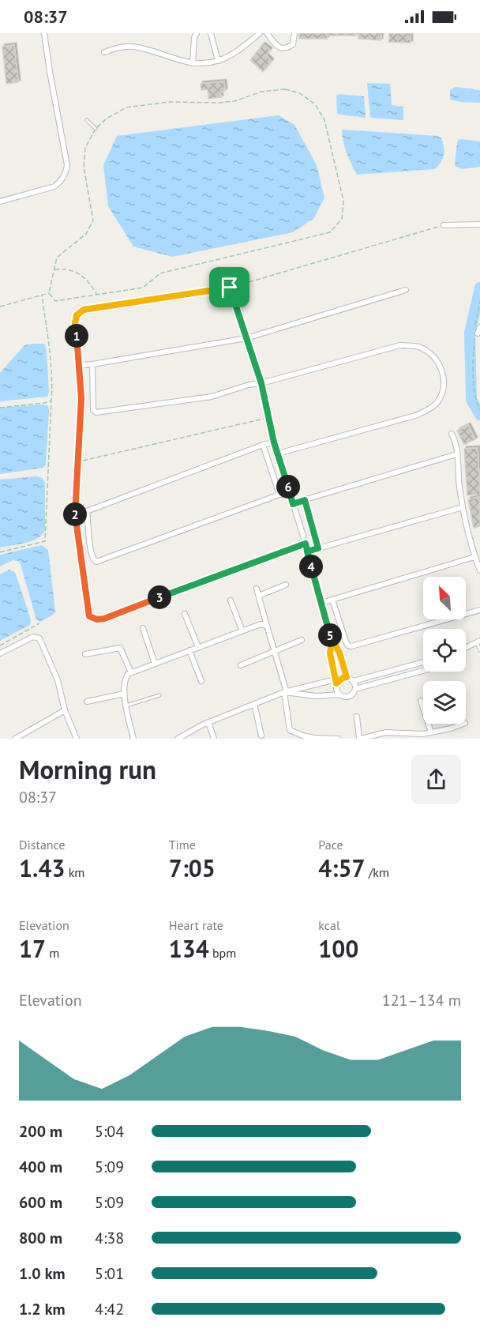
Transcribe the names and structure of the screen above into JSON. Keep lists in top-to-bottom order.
{
  "north": "top left",
  "page": {
    "status": "08:37",
    "pins": [
      "1",
      "6",
      "2",
      "4",
      "3",
      "5"
    ],
    "heading": ["Morning run", "08:37"],
    "stats": [
      ["Distance", "1.43 km"],
      ["Time", "7:05"],
      ["Pace", "4:57 /km"],
      ["Elevation", "17 m"],
      ["Heart rate", "134 bpm"],
      ["kcal", "100"]
    ],
    "chart": ["Elevation", "121–134 m"],
    "list": [
      {
        "name": "200 m",
        "note": "5:04"
      },
      {
        "name": "400 m",
        "note": "5:09"
      },
      {
        "name": "600 m",
        "note": "5:09"
      },
      {
        "name": "800 m",
        "note": "4:38"
      },
      {
        "name": "1.0 km",
        "note": "5:01"
      },
      {
        "name": "1.2 km",
        "note": "4:42"
      }
    ]
  }
}
